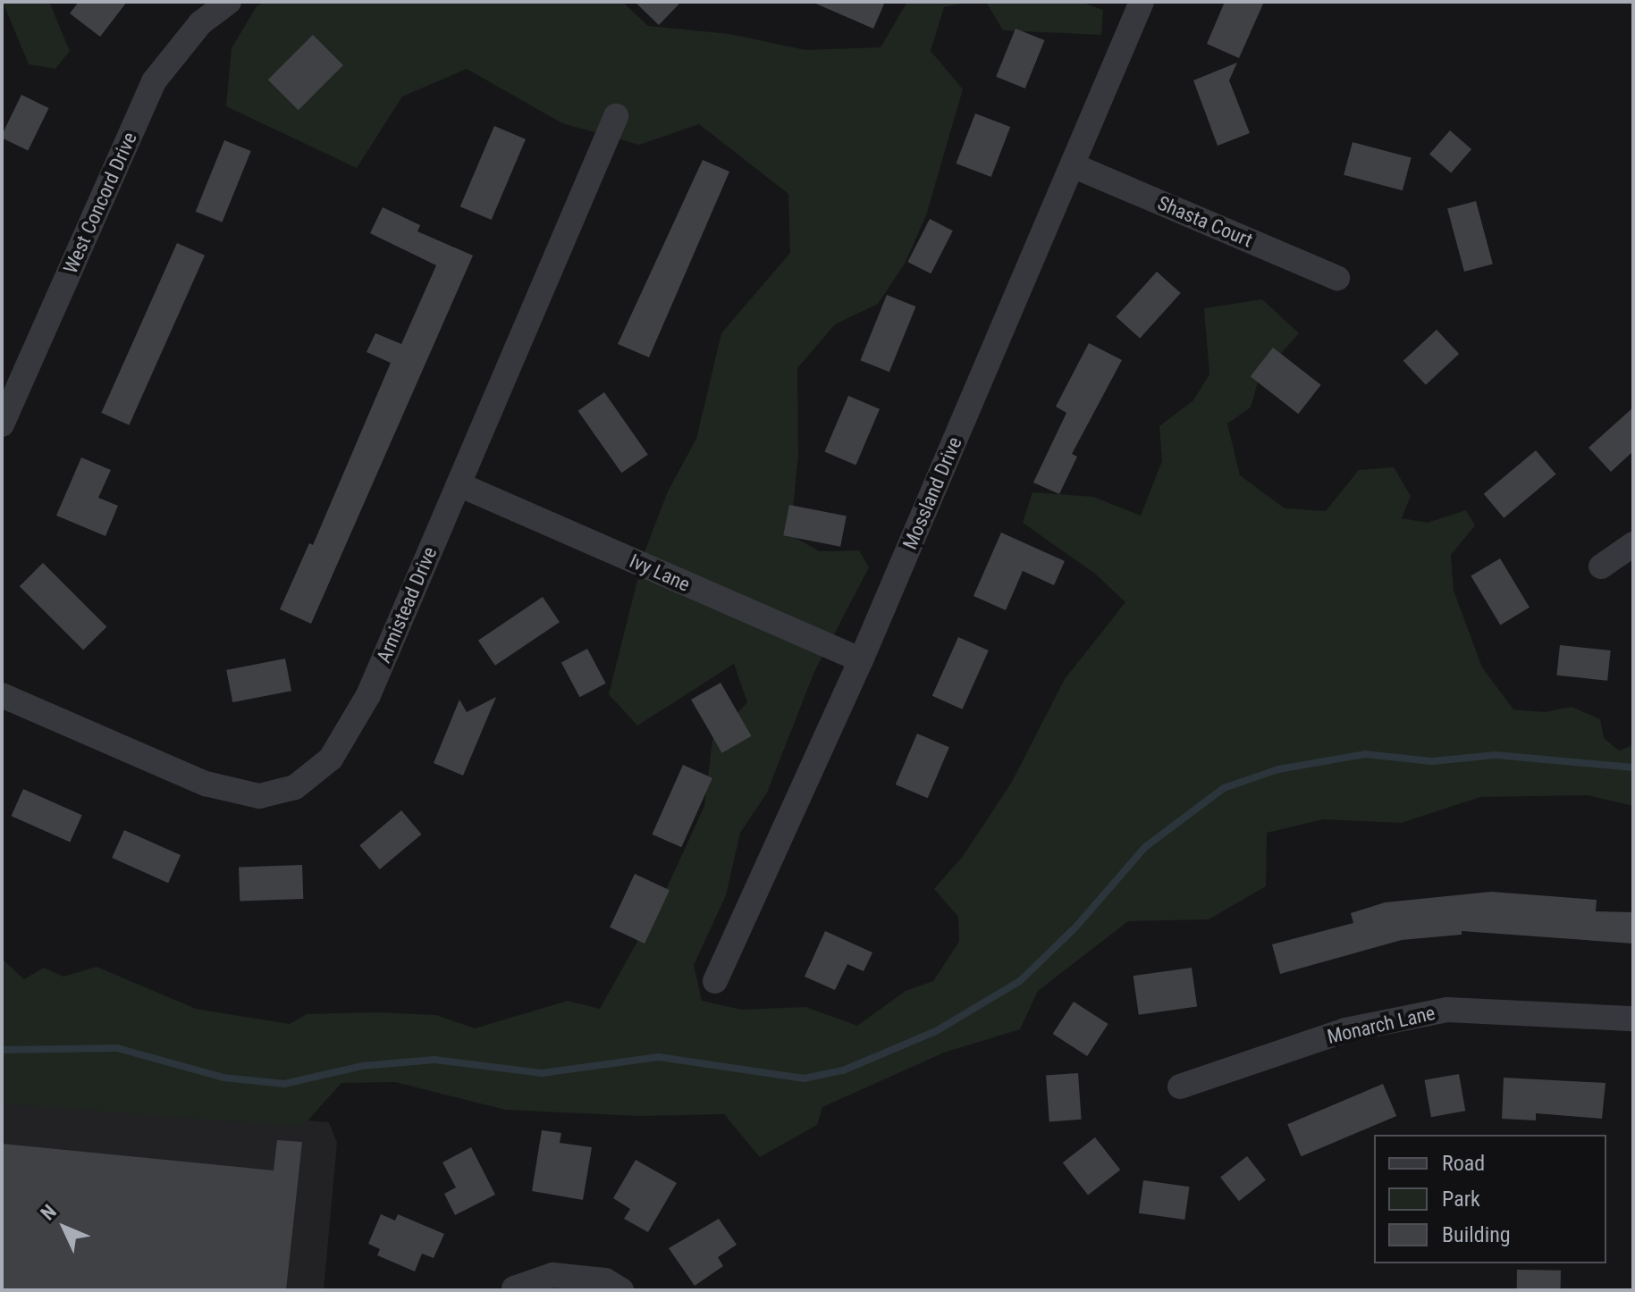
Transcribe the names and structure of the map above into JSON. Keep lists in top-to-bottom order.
{
  "streets": {
    "street": [
      "West Concord Drive",
      "Shasta Court",
      "Mossland Drive",
      "Ivy Lane",
      "Armistead Drive",
      "Monarch Lane"
    ]
  },
  "crossings": [
    ["Shasta Court", "Mossland Drive"],
    ["Mossland Drive", "Ivy Lane"],
    ["Ivy Lane", "Armistead Drive"]
  ],
  "legend": ["Road", "Park", "Building"],
  "north": "top left"
}
